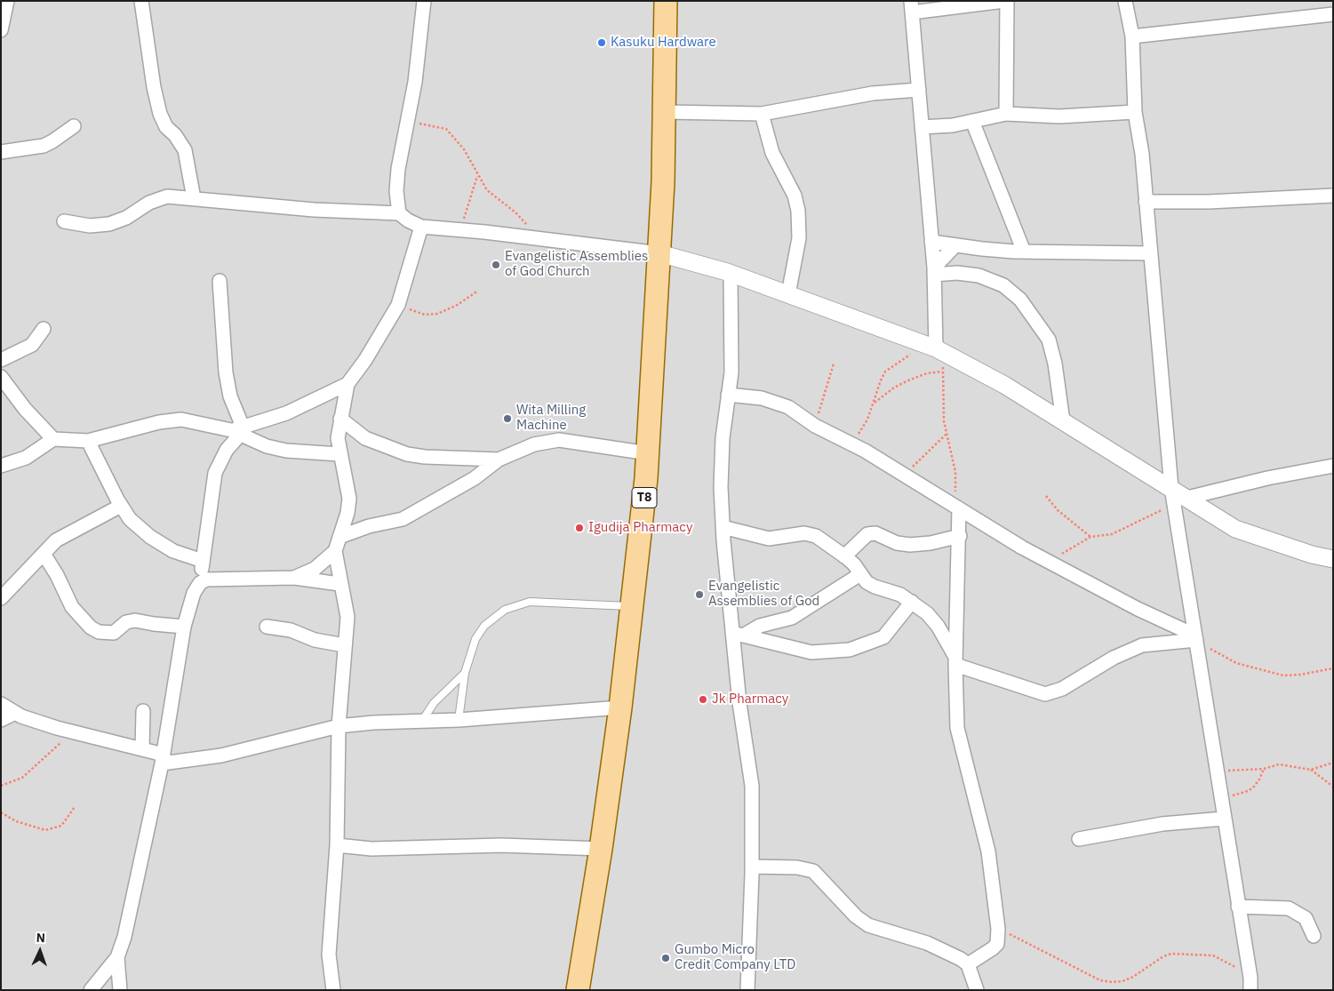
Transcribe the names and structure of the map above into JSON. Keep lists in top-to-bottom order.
{
  "streets": {
    "main road": ["T8"]
  },
  "places": [
    "Kasuku Hardware",
    "Evangelistic Assemblies of God Church",
    "Wita Milling Machine",
    "Igudija Pharmacy",
    "Evangelistic Assemblies of God",
    "Jk Pharmacy",
    "Gumbo Micro Credit Company LTD"
  ],
  "north": "top"
}
